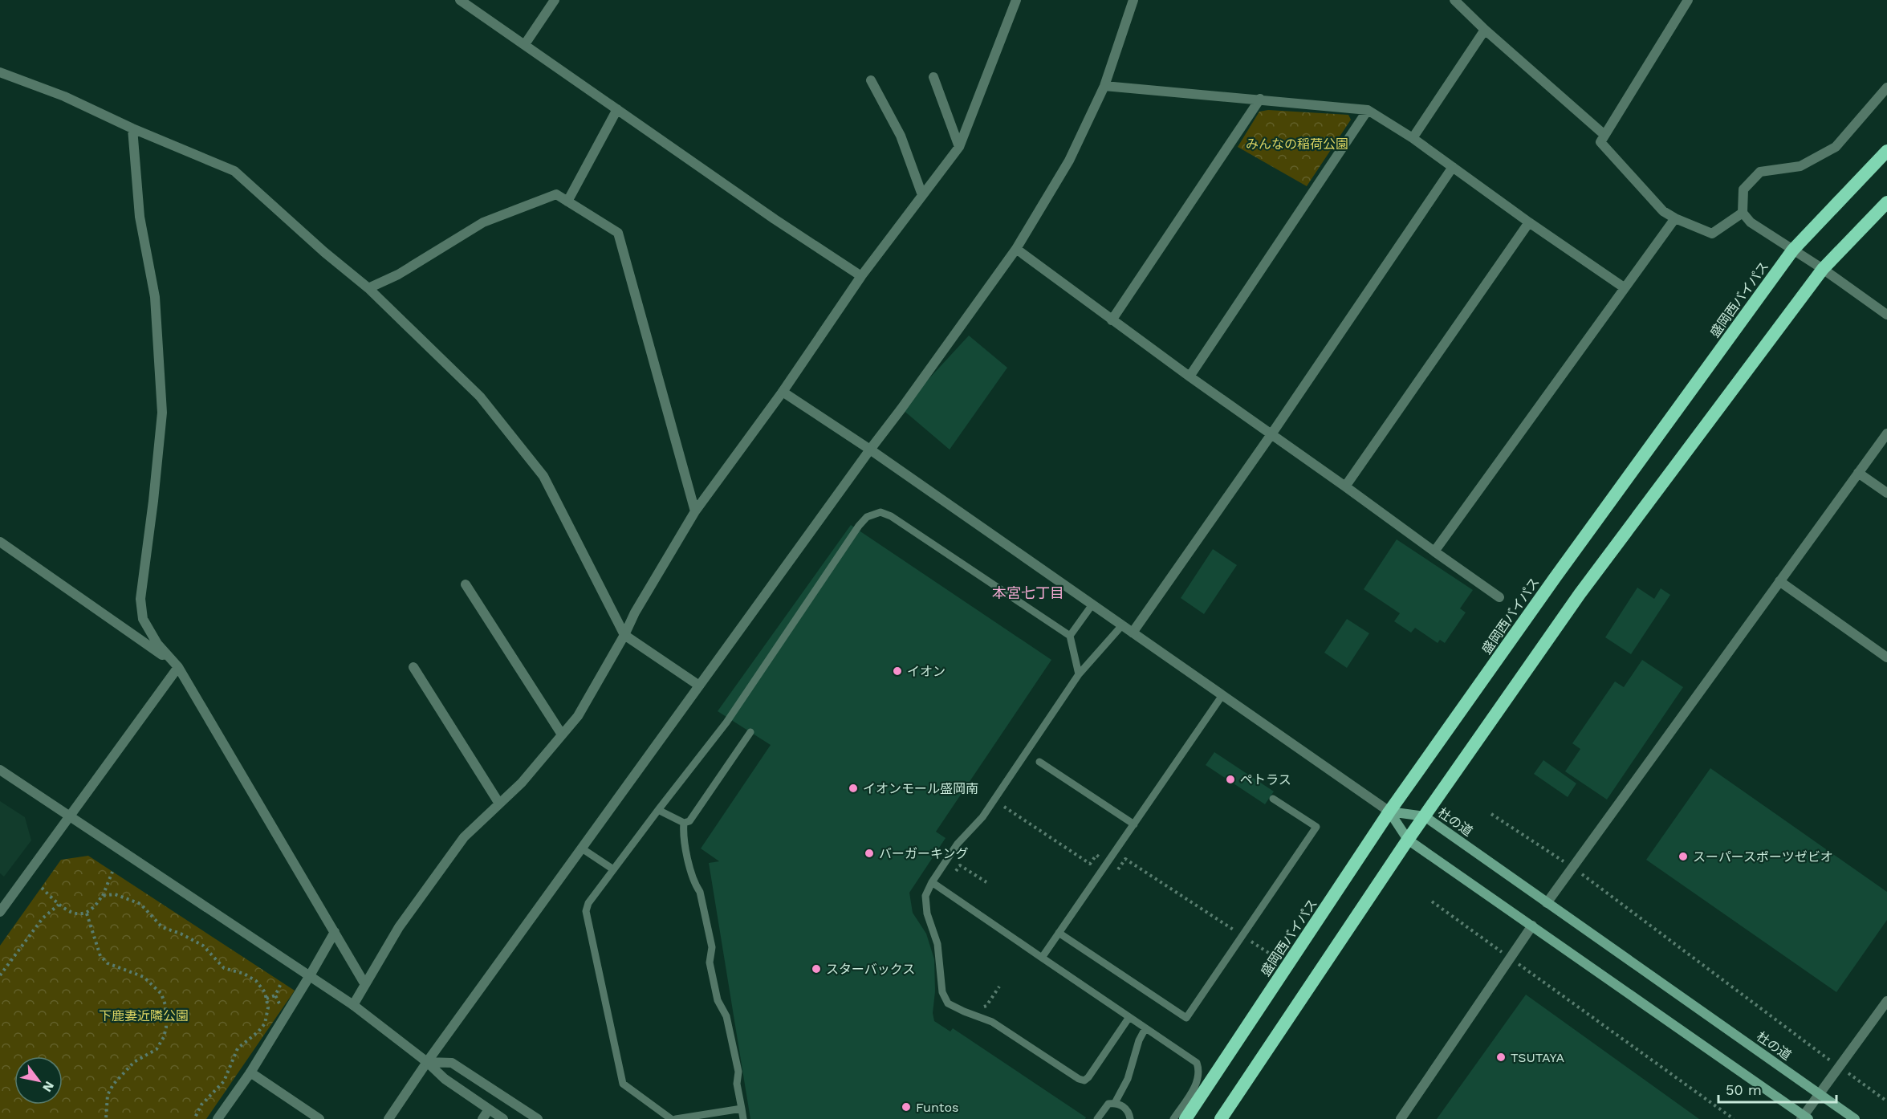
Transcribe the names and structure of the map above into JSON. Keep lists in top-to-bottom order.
{
  "streets": {
    "highway": ["盛岡西バイパス"],
    "main road": ["杜の道"]
  },
  "crossings": [
    ["盛岡西バイパス", "杜の道"]
  ],
  "districts": ["本宮七丁目"],
  "parks": ["みんなの稲荷公園", "下鹿妻近隣公園"],
  "places": [
    "イオン",
    "ペトラス",
    "イオンモール盛岡南",
    "バーガーキング",
    "スーパースポーツゼビオ",
    "スターバックス",
    "TSUTAYA",
    "Funtos"
  ],
  "scale_bar": "50 m",
  "north": "bottom right"
}
